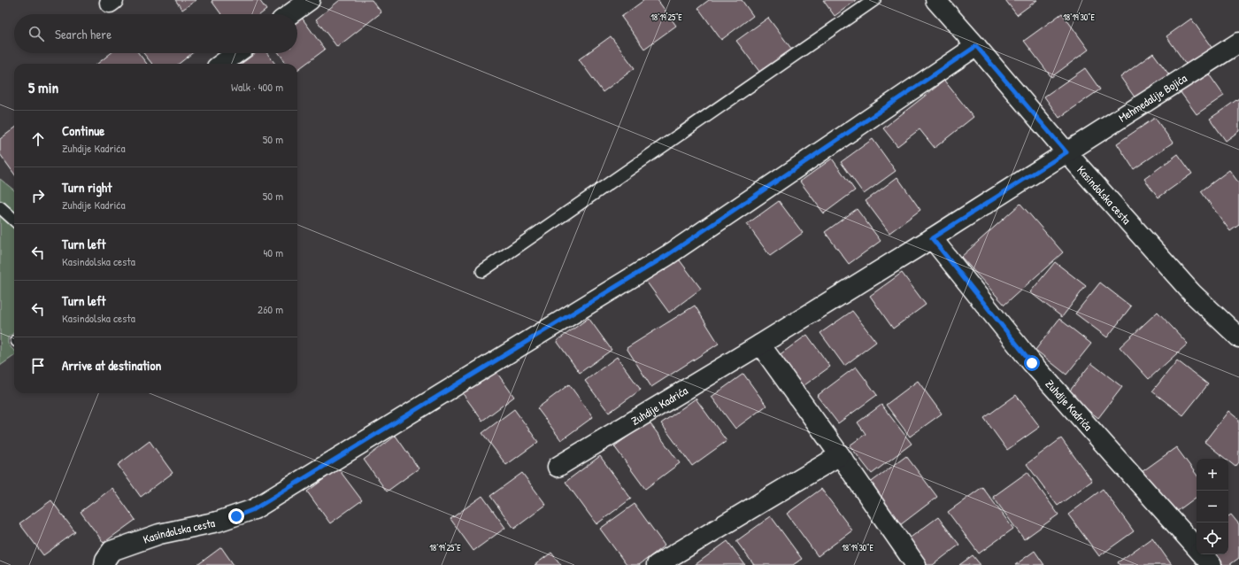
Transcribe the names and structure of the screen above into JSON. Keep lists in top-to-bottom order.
{
  "streets": {
    "street": ["Mehmedalije Bojića", "Kasindolska cesta", "Zuhdije Kadrića"]
  },
  "crossings": [
    ["Mehmedalije Bojića", "Kasindolska cesta"],
    ["Mehmedalije Bojića", "Zuhdije Kadrića"],
    ["Kasindolska cesta", "Zuhdije Kadrića"]
  ],
  "page": {
    "search": "Search here",
    "heading": ["5 min", "Walk · 400 m"],
    "list": [
      ["Continue", "Zuhdije Kadrića", "50 m"],
      ["Turn right", "Zuhdije Kadrića", "50 m"],
      ["Turn left", "Kasindolska cesta", "40 m"],
      ["Turn left", "Kasindolska cesta", "260 m"],
      "Arrive at destination"
    ],
    "map_buttons": ["+", "−"]
  },
  "coordinates": ["18°19'25\"E", "18°19'30\"E"]
}
